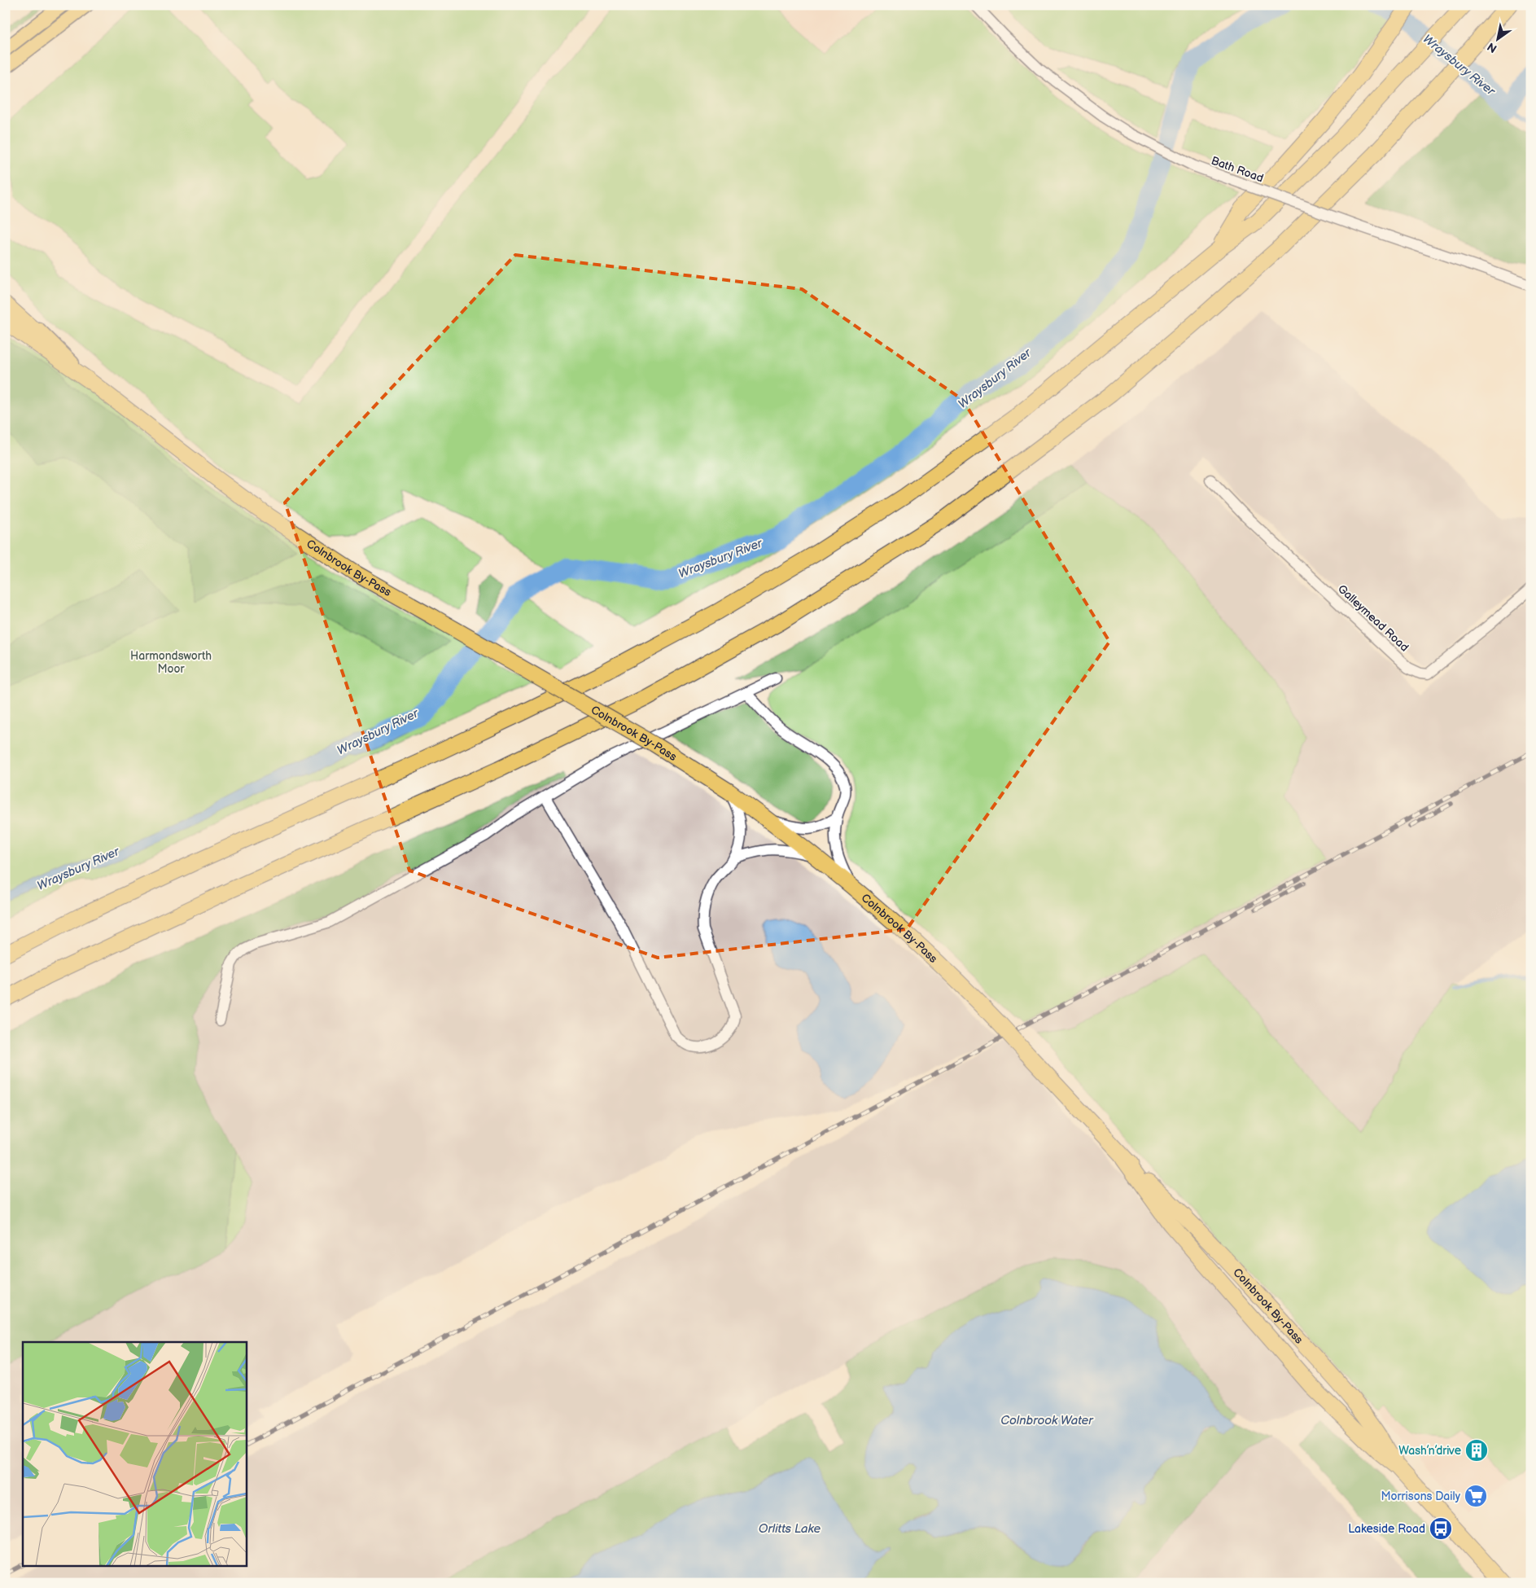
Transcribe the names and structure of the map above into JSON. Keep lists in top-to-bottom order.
{
  "streets": {
    "highway": ["Colnbrook By-Pass"],
    "street": ["Bath Road", "Galleymead Road"]
  },
  "water": ["Wraysbury River", "Colnbrook Water", "Orlitts Lake"],
  "parks": ["Harmondsworth Moor"],
  "places": {
    "building": ["Wash’n’drive"],
    "supermarket": ["Morrisons Daily"],
    "bus stop": ["Lakeside Road"]
  },
  "north": "bottom left"
}
